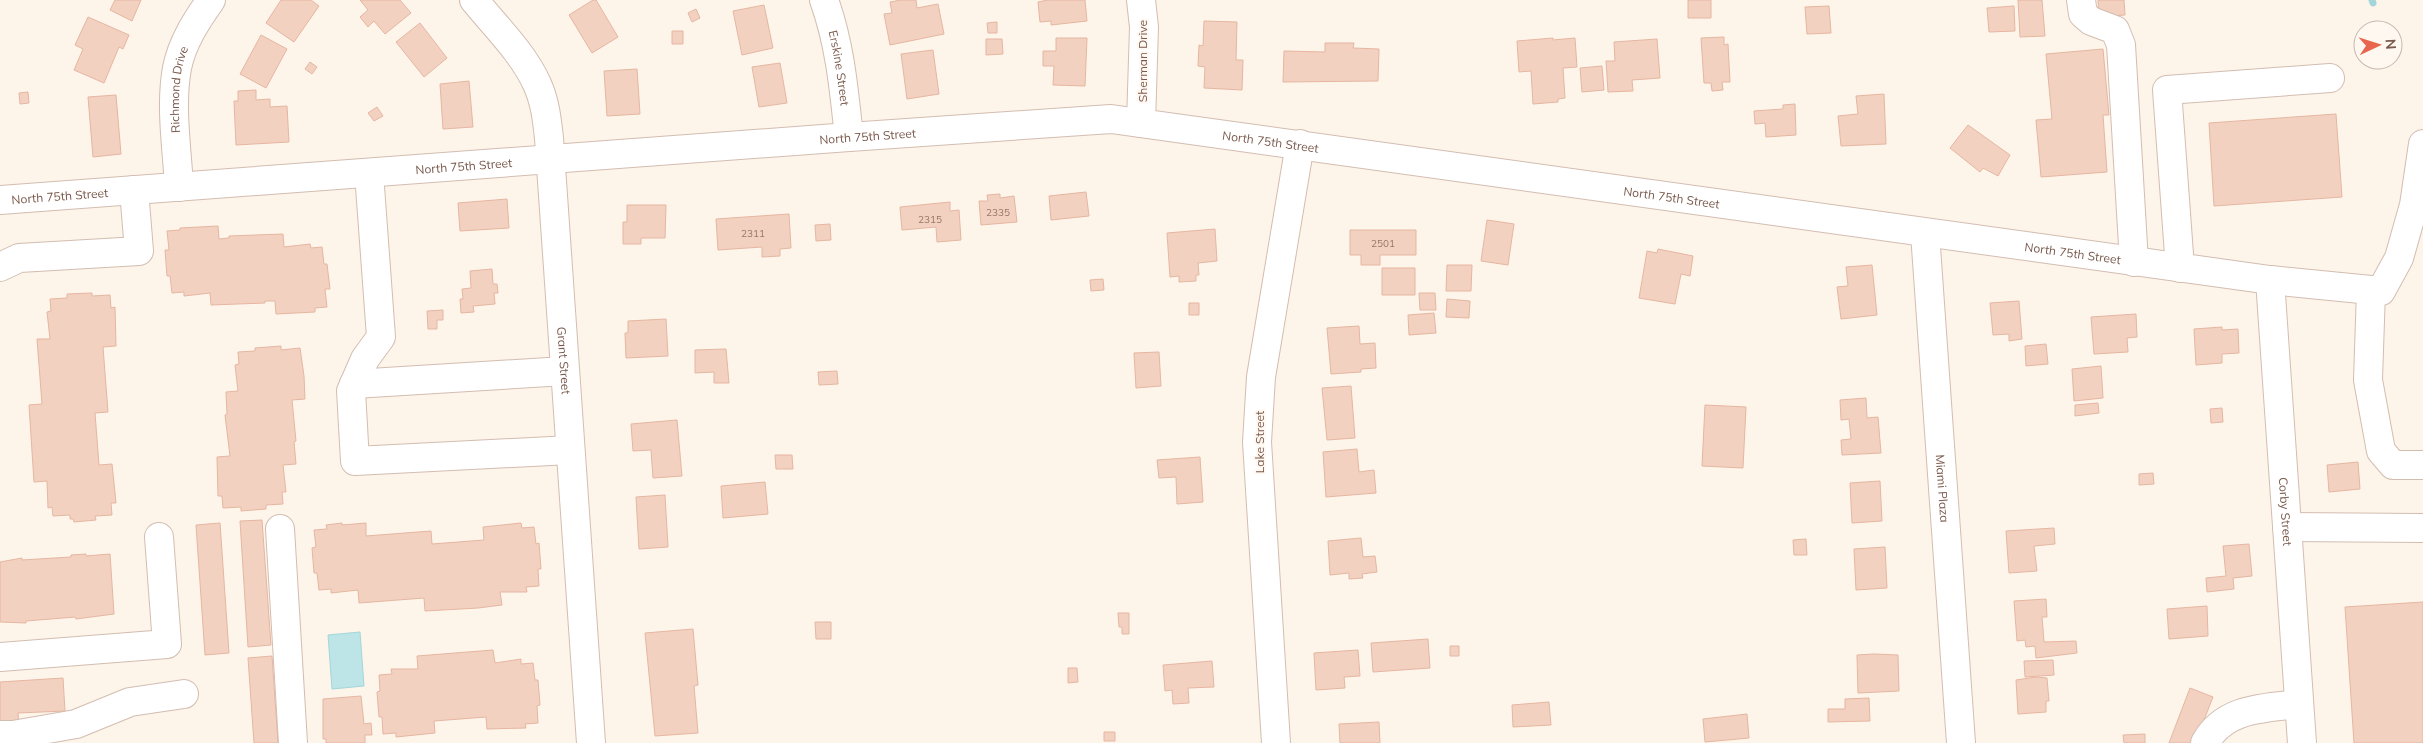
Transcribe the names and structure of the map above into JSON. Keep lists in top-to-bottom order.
{
  "streets": {
    "street": [
      "Sherman Drive",
      "Erskine Street",
      "Richmond Drive",
      "North 75th Street",
      "Grant Street",
      "Lake Street",
      "Miami Plaza",
      "Corby Street"
    ]
  },
  "crossings": [
    ["Sherman Drive", "North 75th Street"],
    ["Erskine Street", "North 75th Street"],
    ["Richmond Drive", "North 75th Street"],
    ["North 75th Street", "Grant Street"],
    ["North 75th Street", "Lake Street"],
    ["North 75th Street", "Miami Plaza"],
    ["North 75th Street", "Corby Street"]
  ],
  "house_numbers": [
    "2335",
    "2315",
    "2311",
    "2501"
  ],
  "north": "right"
}
